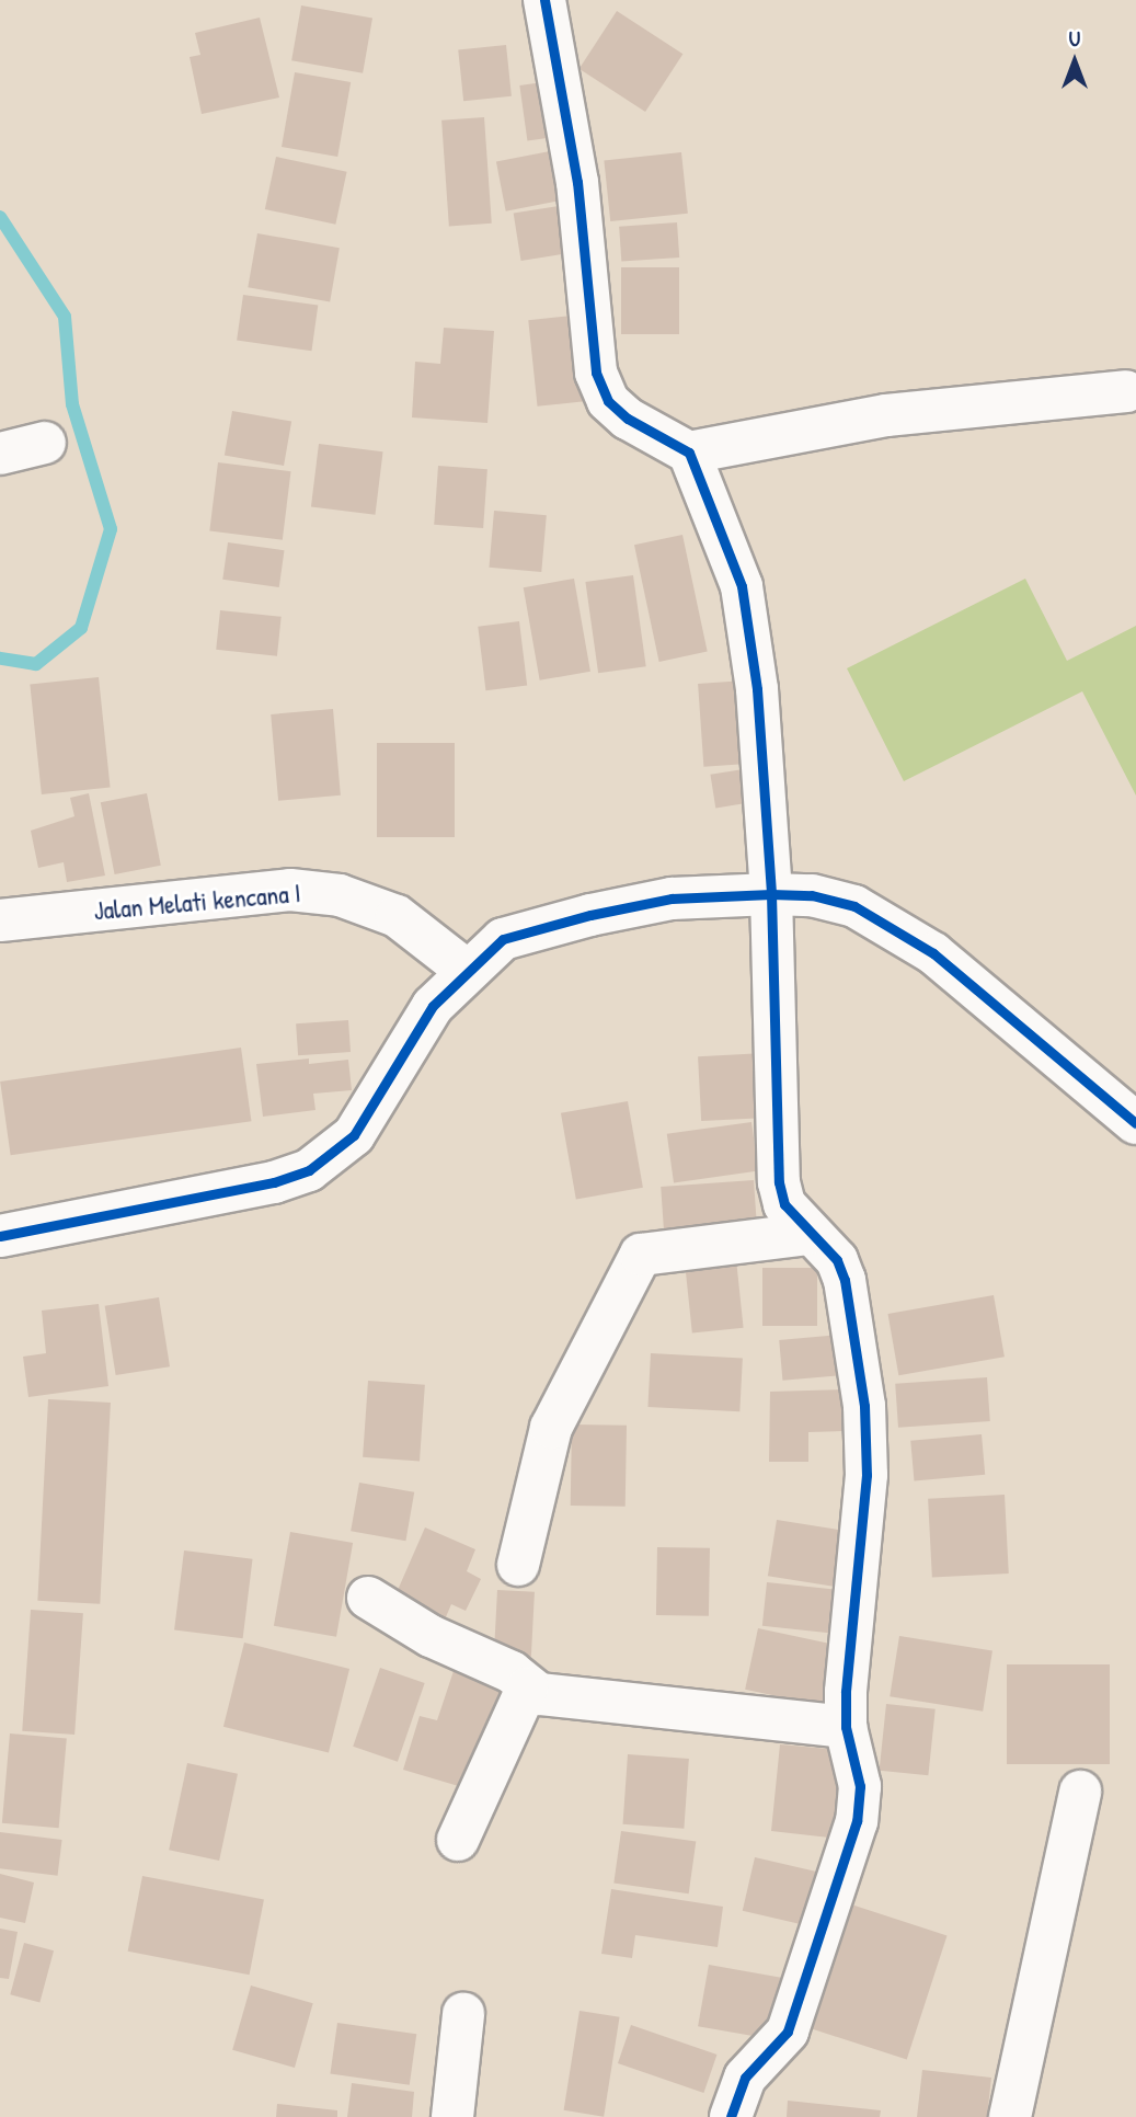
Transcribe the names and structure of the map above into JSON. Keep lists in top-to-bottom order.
{
  "streets": {
    "street": ["Jalan Melati kencana I"]
  },
  "north": "top"
}
